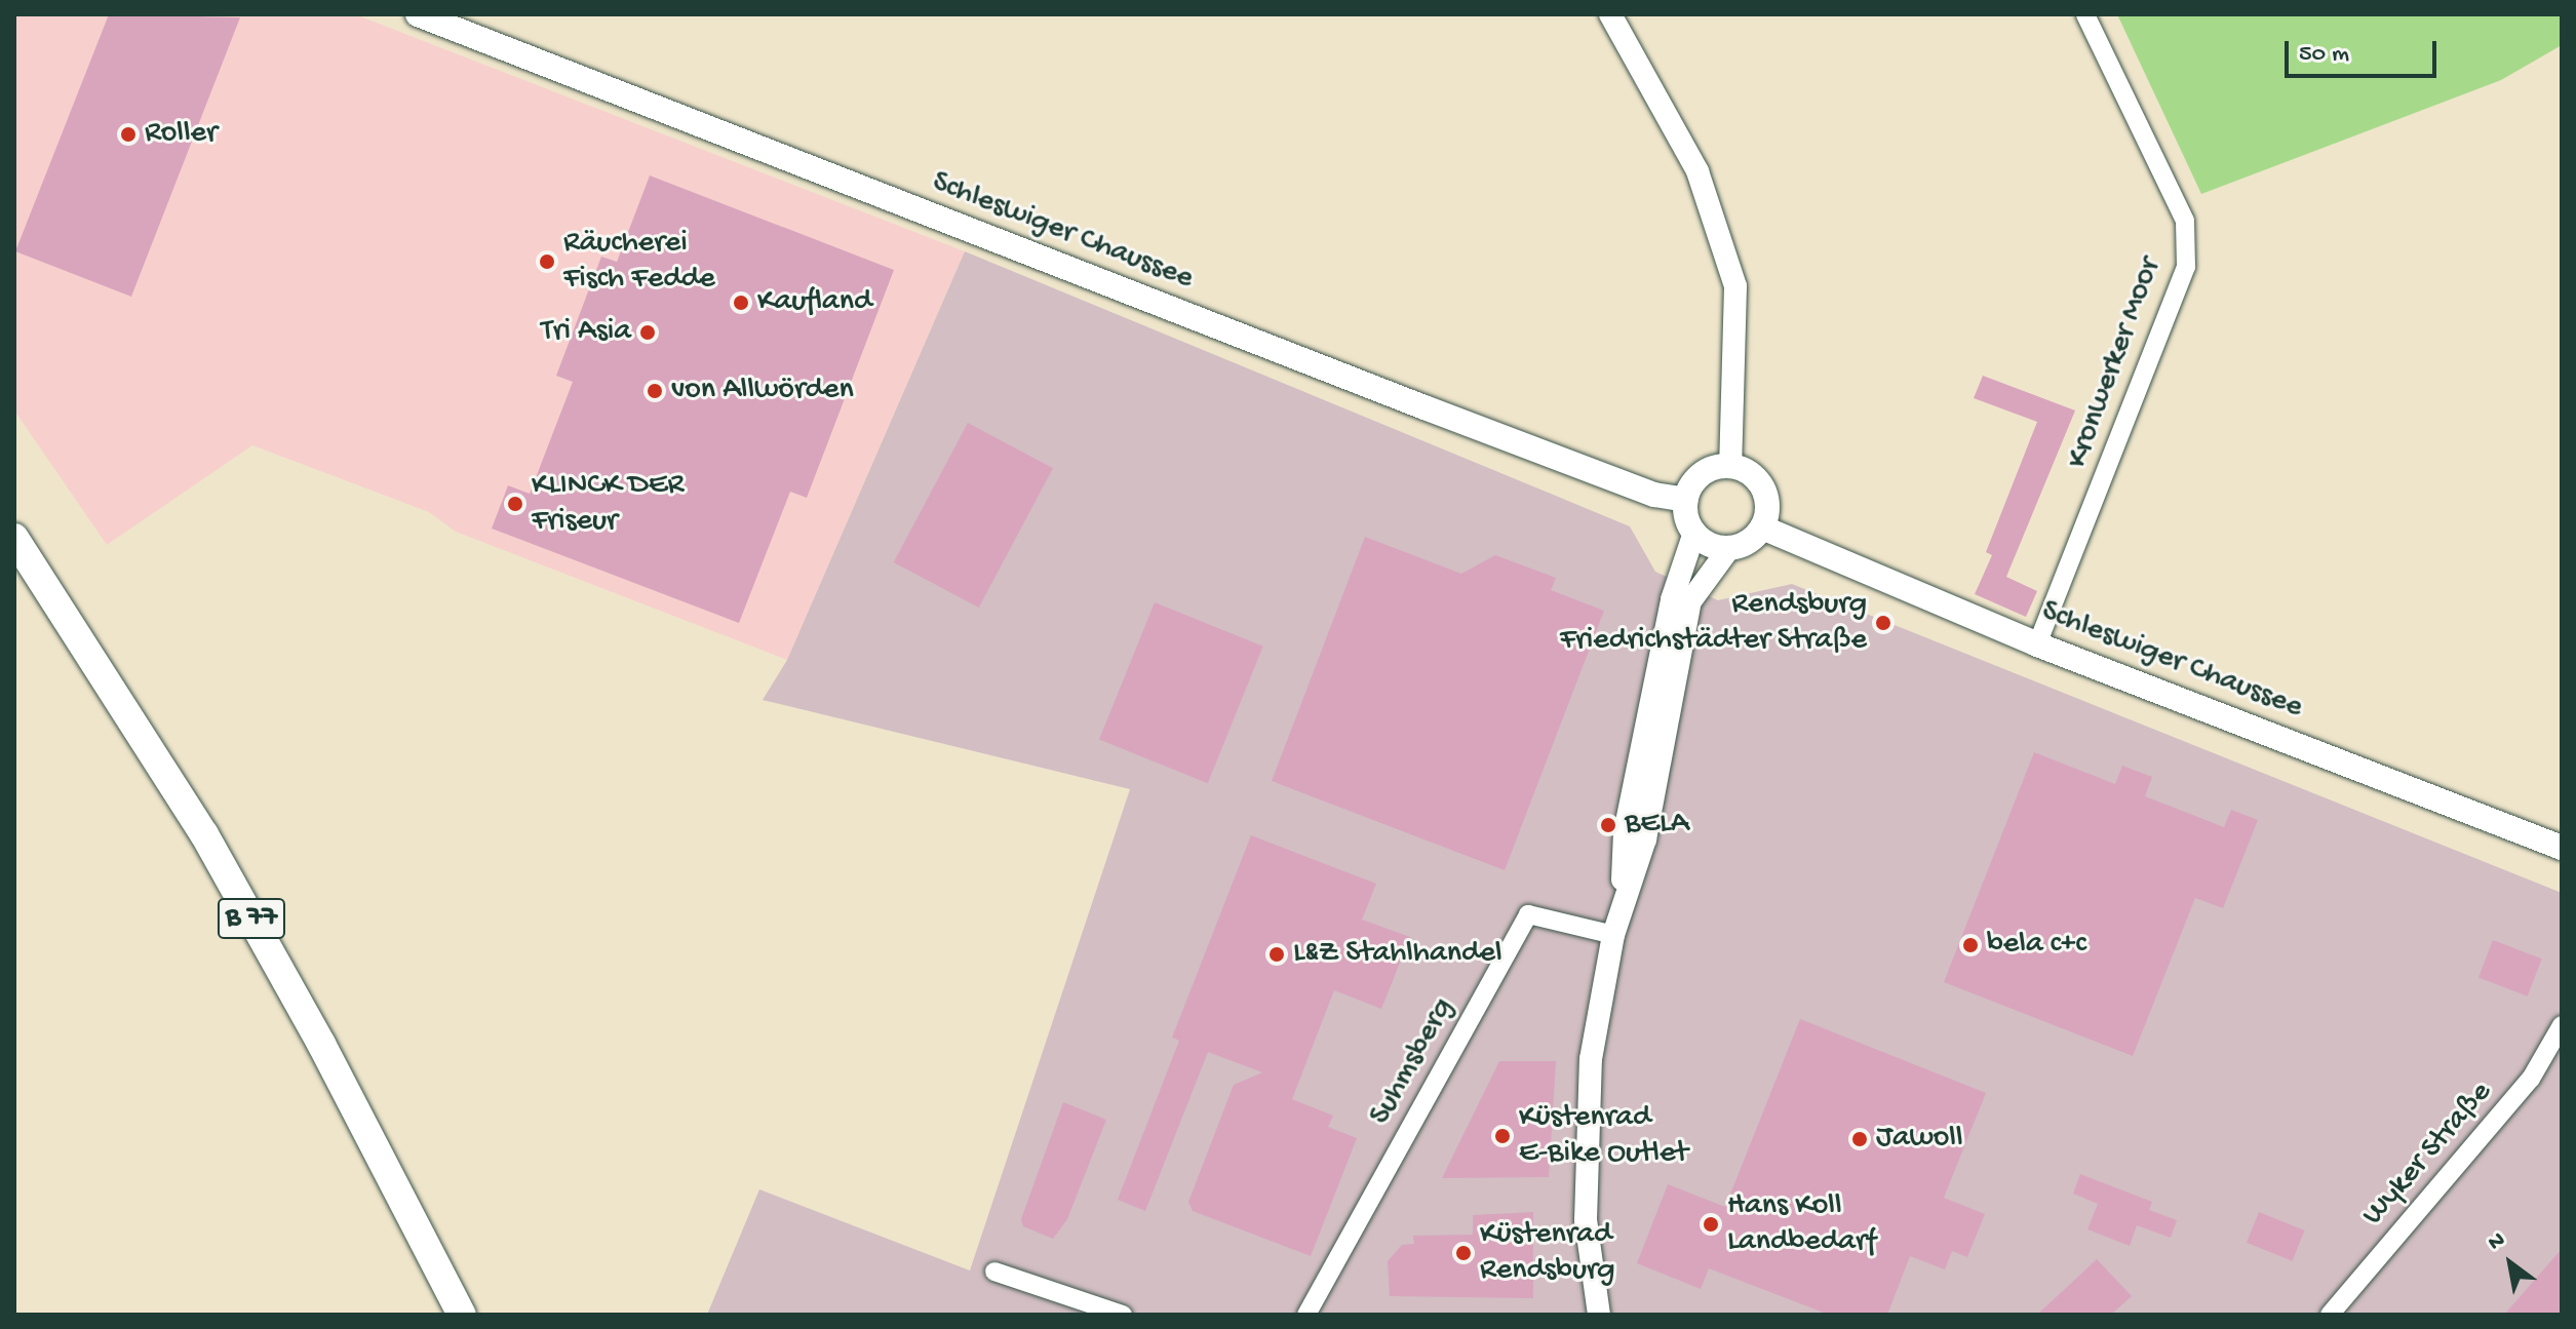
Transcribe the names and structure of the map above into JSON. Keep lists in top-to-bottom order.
{
  "streets": {
    "main road": ["Schleswiger Chaussee", "B 77"],
    "street": ["Kronwerker Moor", "Suhmsberg", "Wyker Straße"]
  },
  "crossings": [
    ["Schleswiger Chaussee", "Kronwerker Moor"]
  ],
  "places": [
    "Roller",
    "Räucherei Fisch Fedde",
    "Kaufland",
    "Tri Asia",
    "von Allwörden",
    "KLINCK DER Friseur",
    "Rendsburg Friedrichstädter Straße",
    "BELA",
    "bela c+c",
    "L&Z Stahlhandel",
    "Küstenrad E-Bike Outlet",
    "Jawoll",
    "Hans Koll Landbedarf",
    "Küstenrad Rendsburg"
  ],
  "scale_bar": "50 m",
  "north": "top left"
}
